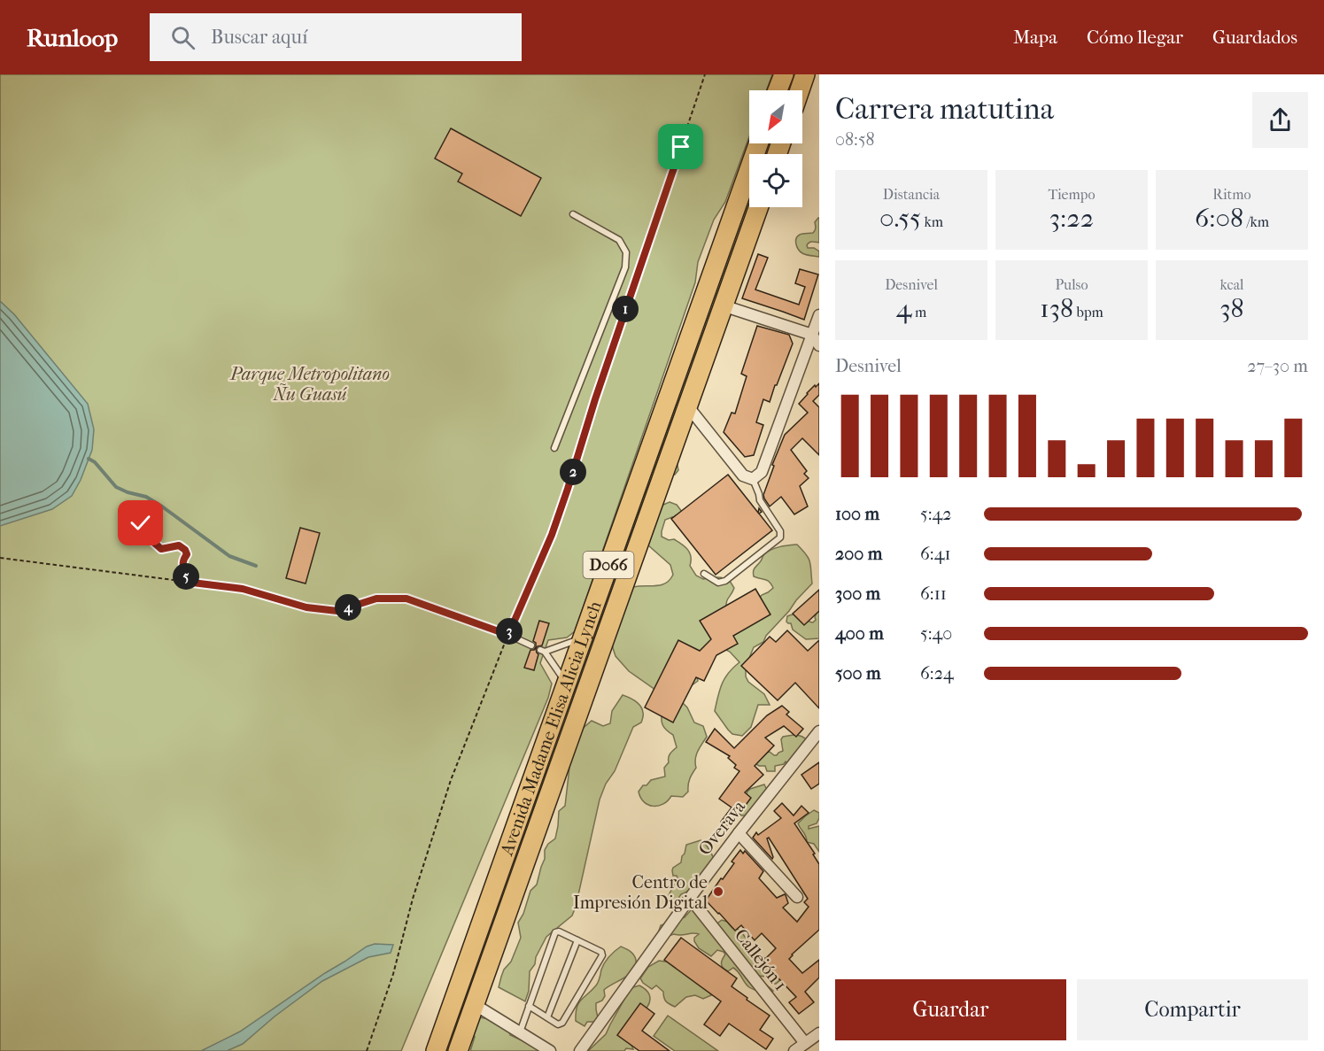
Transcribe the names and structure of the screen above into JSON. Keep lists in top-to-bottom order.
{
  "streets": {
    "highway": ["D066", "Avenida Madame Elisa Alicia Lynch"],
    "street": ["Overava", "Callejón 1"]
  },
  "crossings": [
    ["Overava", "Callejón 1"]
  ],
  "parks": ["Parque Metropolitano Ñu Guasú"],
  "places": ["Centro de Impresión Digital"],
  "north": "bottom left",
  "page": {
    "header": "Runloop",
    "search": "Buscar aquí",
    "nav": ["Mapa", "Cómo llegar", "Guardados"],
    "heading": ["Carrera matutina", "08:58"],
    "stats": [
      ["Distancia", "0.55 km"],
      ["Tiempo", "3:22"],
      ["Ritmo", "6:08 /km"],
      ["Desnivel", "4 m"],
      ["Pulso", "138 bpm"],
      ["kcal", "38"]
    ],
    "pins": [
      "1",
      "2",
      "5",
      "4",
      "3"
    ],
    "chart": ["Desnivel", "27–30 m"],
    "list": [
      {
        "name": "100 m",
        "note": "5:42"
      },
      {
        "name": "200 m",
        "note": "6:41"
      },
      {
        "name": "300 m",
        "note": "6:11"
      },
      {
        "name": "400 m",
        "note": "5:40"
      },
      {
        "name": "500 m",
        "note": "6:24"
      }
    ],
    "buttons": ["Guardar", "Compartir"]
  }
}
